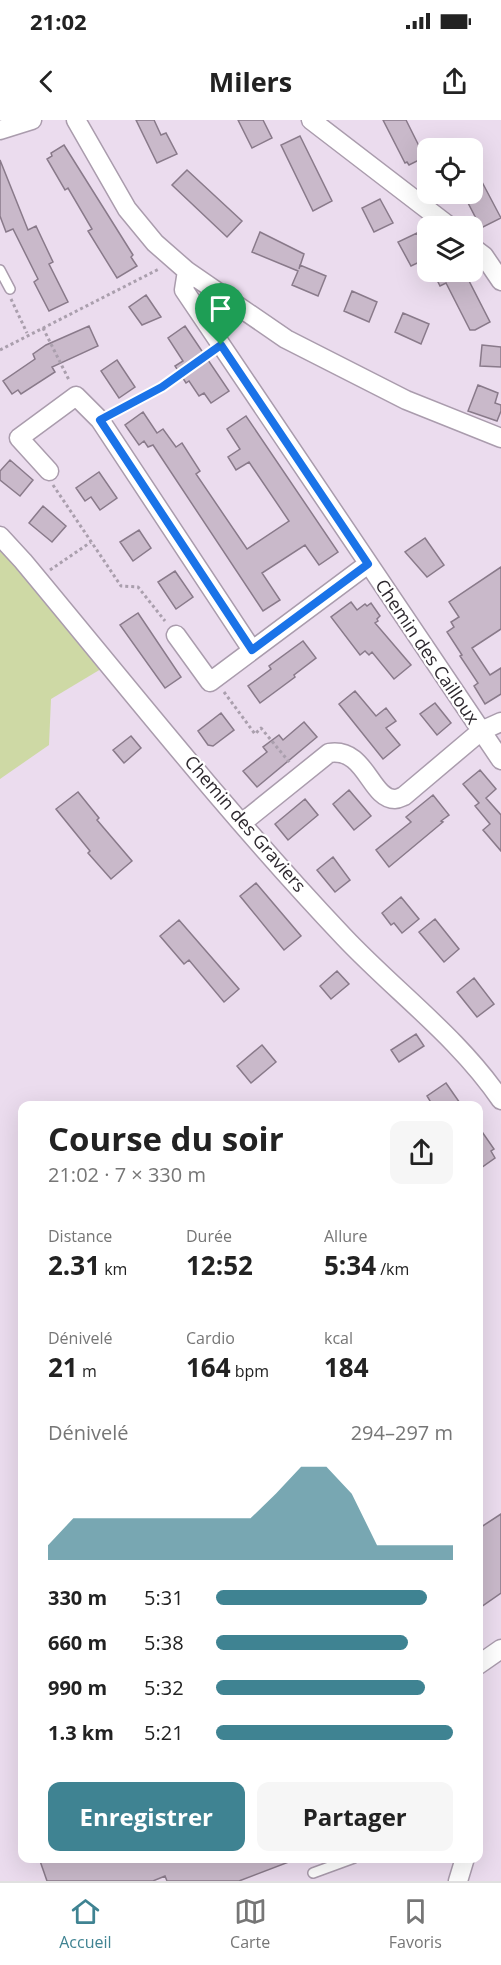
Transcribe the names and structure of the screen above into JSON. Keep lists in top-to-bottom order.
{
  "streets": {
    "street": ["Chemin des Cailloux", "Chemin des Graviers"]
  },
  "page": {
    "status": "21:02",
    "header": "Milers",
    "heading": ["Course du soir", "21:02 · 7 × 330 m"],
    "stats": [
      ["Distance", "2.31 km"],
      ["Durée", "12:52"],
      ["Allure", "5:34 /km"],
      ["Dénivelé", "21 m"],
      ["Cardio", "164 bpm"],
      ["kcal", "184"]
    ],
    "chart": ["Dénivelé", "294–297 m"],
    "list": [
      {
        "name": "330 m",
        "note": "5:31"
      },
      {
        "name": "660 m",
        "note": "5:38"
      },
      {
        "name": "990 m",
        "note": "5:32"
      },
      {
        "name": "1.3 km",
        "note": "5:21"
      }
    ],
    "buttons": ["Enregistrer", "Partager"],
    "tabs": ["Accueil", "Carte", "Favoris"]
  }
}
